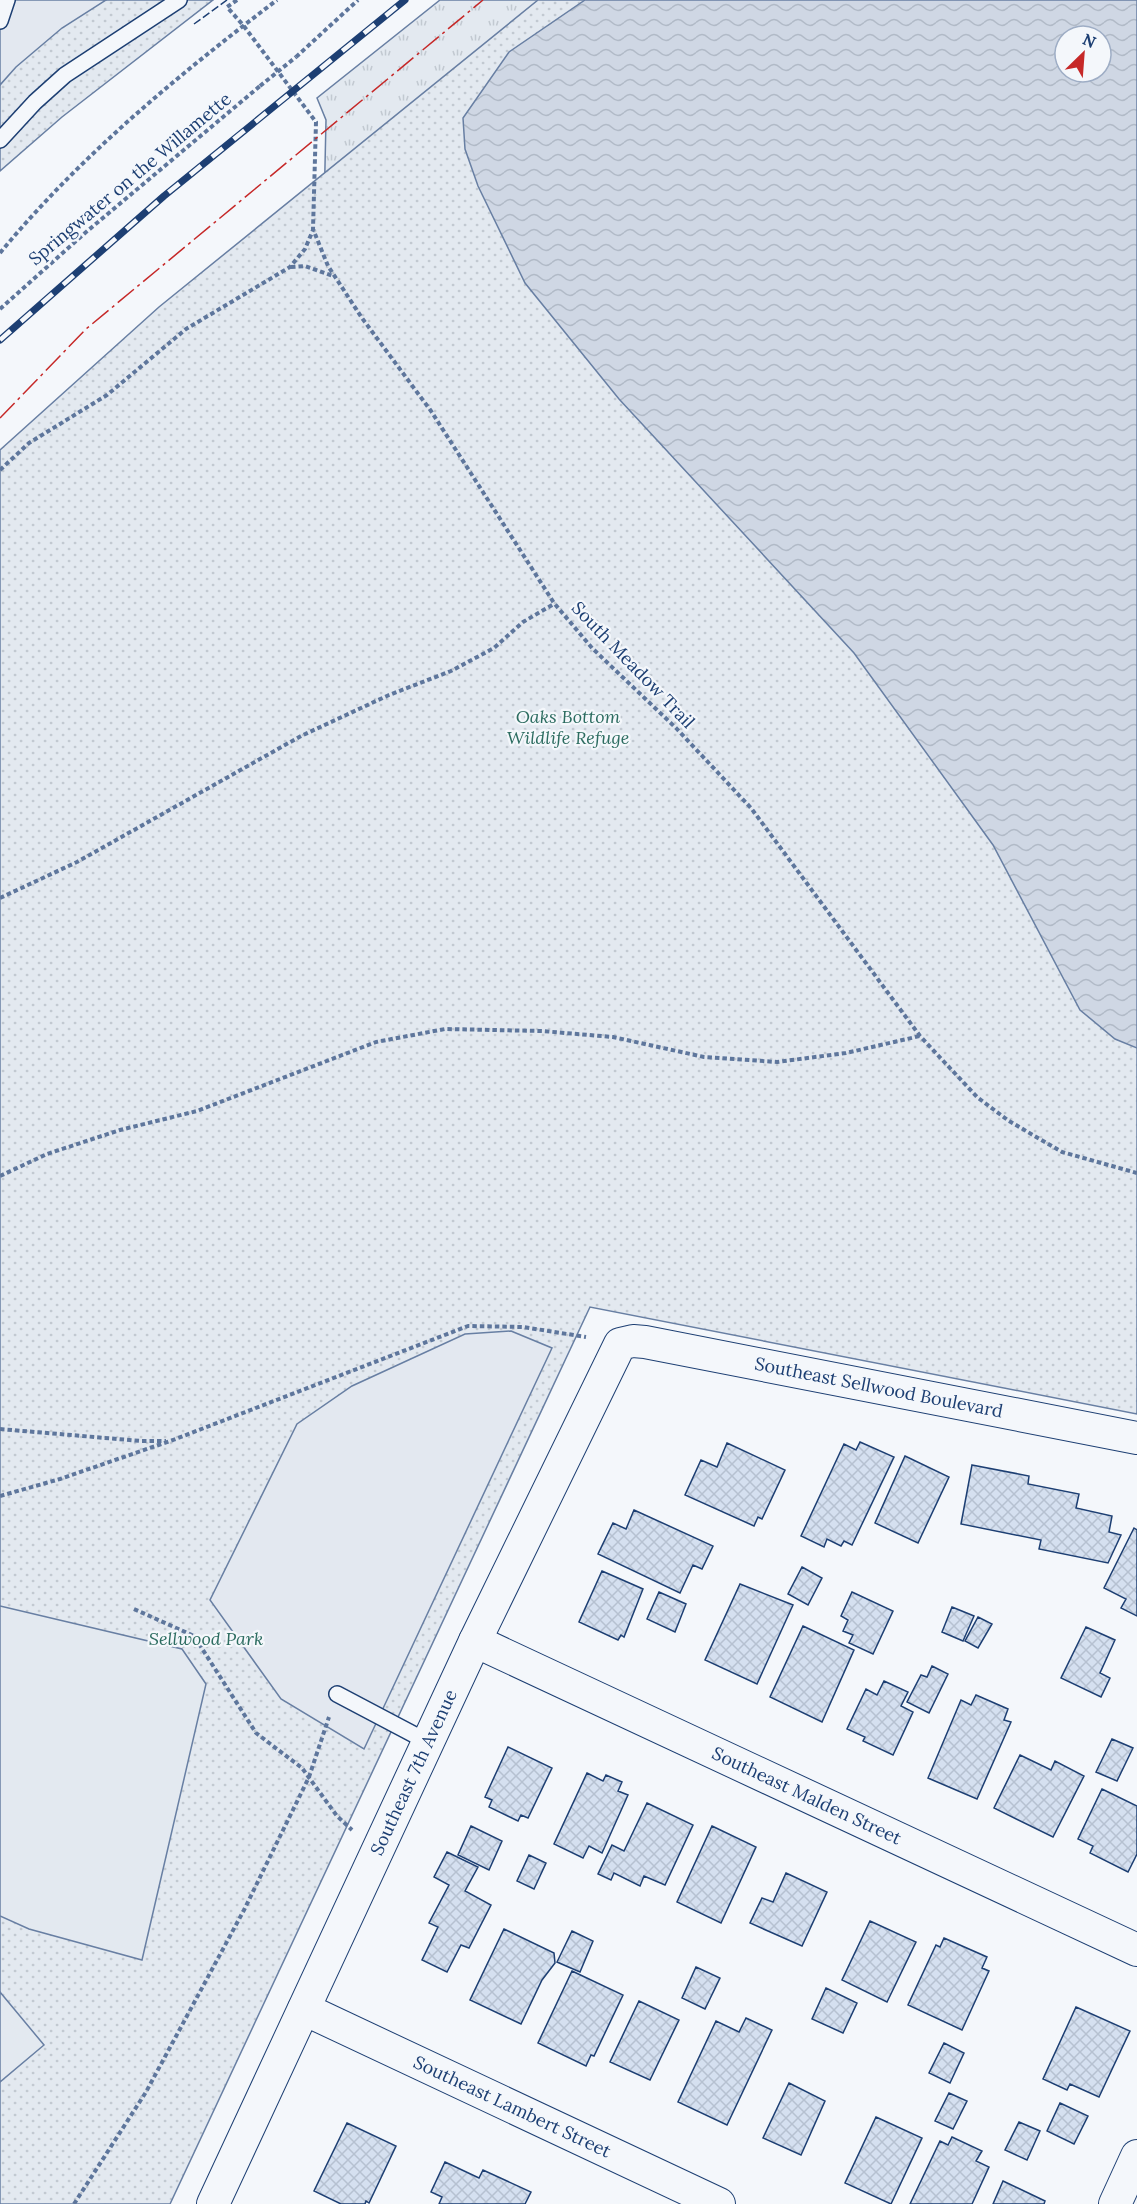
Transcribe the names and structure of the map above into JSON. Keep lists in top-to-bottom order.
{
  "streets": {
    "street": [
      "Southeast Sellwood Boulevard",
      "Southeast 7th Avenue",
      "Southeast Malden Street",
      "Southeast Lambert Street"
    ],
    "path": ["Springwater on the Willamette", "South Meadow Trail"]
  },
  "crossings": [
    ["Springwater on the Willamette", "South Meadow Trail"],
    ["Southeast Sellwood Boulevard", "Southeast 7th Avenue"],
    ["Southeast 7th Avenue", "Southeast Malden Street"],
    ["Southeast 7th Avenue", "Southeast Lambert Street"]
  ],
  "parks": ["Oaks Bottom Wildlife Refuge", "Sellwood Park"],
  "north": "top right"
}
